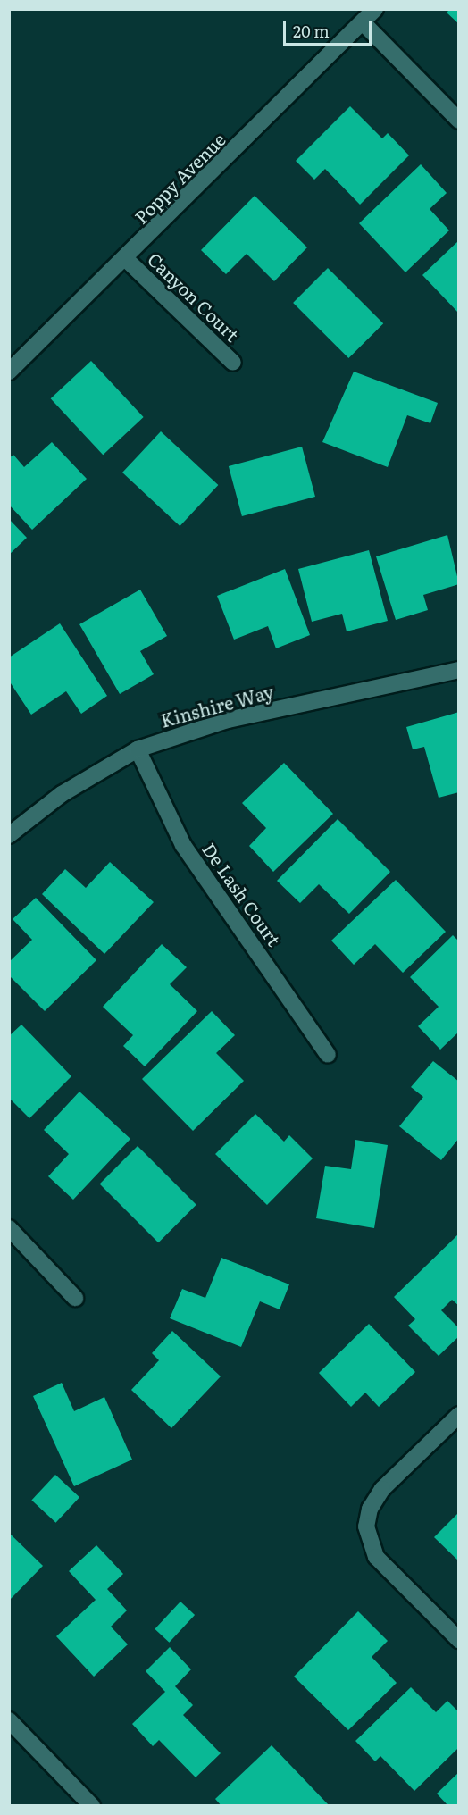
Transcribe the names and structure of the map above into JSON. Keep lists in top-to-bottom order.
{
  "streets": {
    "street": [
      "Poppy Avenue",
      "Canyon Court",
      "Kinshire Way",
      "De Lash Court"
    ]
  },
  "crossings": [
    ["Poppy Avenue", "Canyon Court"],
    ["Kinshire Way", "De Lash Court"]
  ],
  "scale_bar": "20 m"
}
